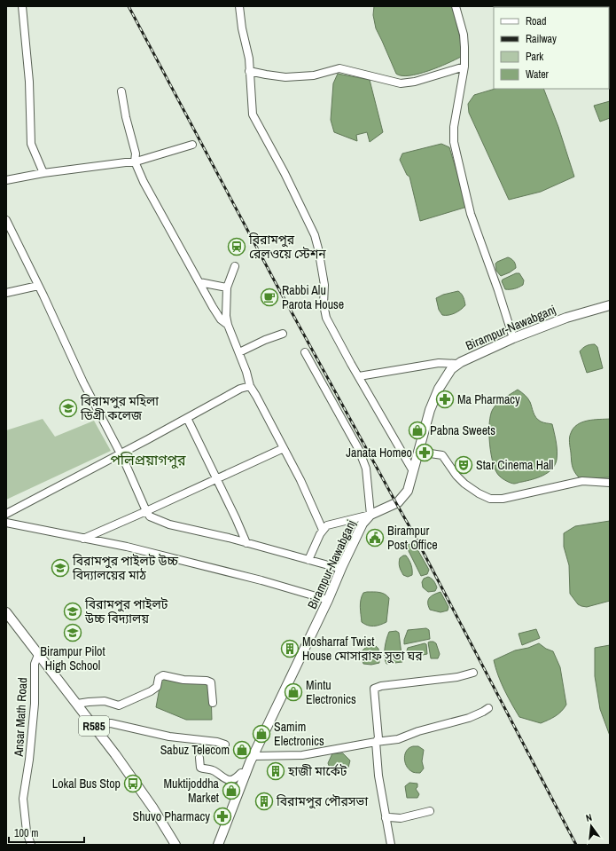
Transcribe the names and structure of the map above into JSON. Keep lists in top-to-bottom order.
{
  "streets": {
    "main road": ["Birampur-Nawabganj", "R585"],
    "street": ["Ansar Math Road"]
  },
  "crossings": [
    ["Ansar Math Road", "R585"]
  ],
  "districts": ["পলিপ্রয়াগপুর"],
  "places": {
    "station": ["বিরামপুর রেলওয়ে স্টেশন"],
    "cafe": ["Rabbi Alu Parota House"],
    "pharmacy": ["Ma Pharmacy", "Janata Homeo", "Shuvo Pharmacy"],
    "school or university": [
      "বিরামপুর মহিলা ডিগ্রী কলেজ",
      "বিরামপুর পাইলট উচ্চ বিদ্যালয়ের মাঠ",
      "বিরামপুর পাইলট উচ্চ বিদ্যালয়",
      "Birampur Pilot High School"
    ],
    "shop": [
      "Pabna Sweets",
      "Mintu Electronics",
      "Samim Electronics",
      "Sabuz Telecom",
      "Muktijoddha Market"
    ],
    "theatre": ["Star Cinema Hall"],
    "public building": ["Birampur Post Office"],
    "building": ["Mosharraf Twist House মোসারাফ সুতা ঘর", "হাজী মার্কেট", "বিরামপুর পৌরসভা"],
    "bus stop": ["Lokal Bus Stop"]
  },
  "legend": [
    "Road",
    "Railway",
    "Park",
    "Water"
  ],
  "scale_bar": "100 m",
  "north": "top"
}
